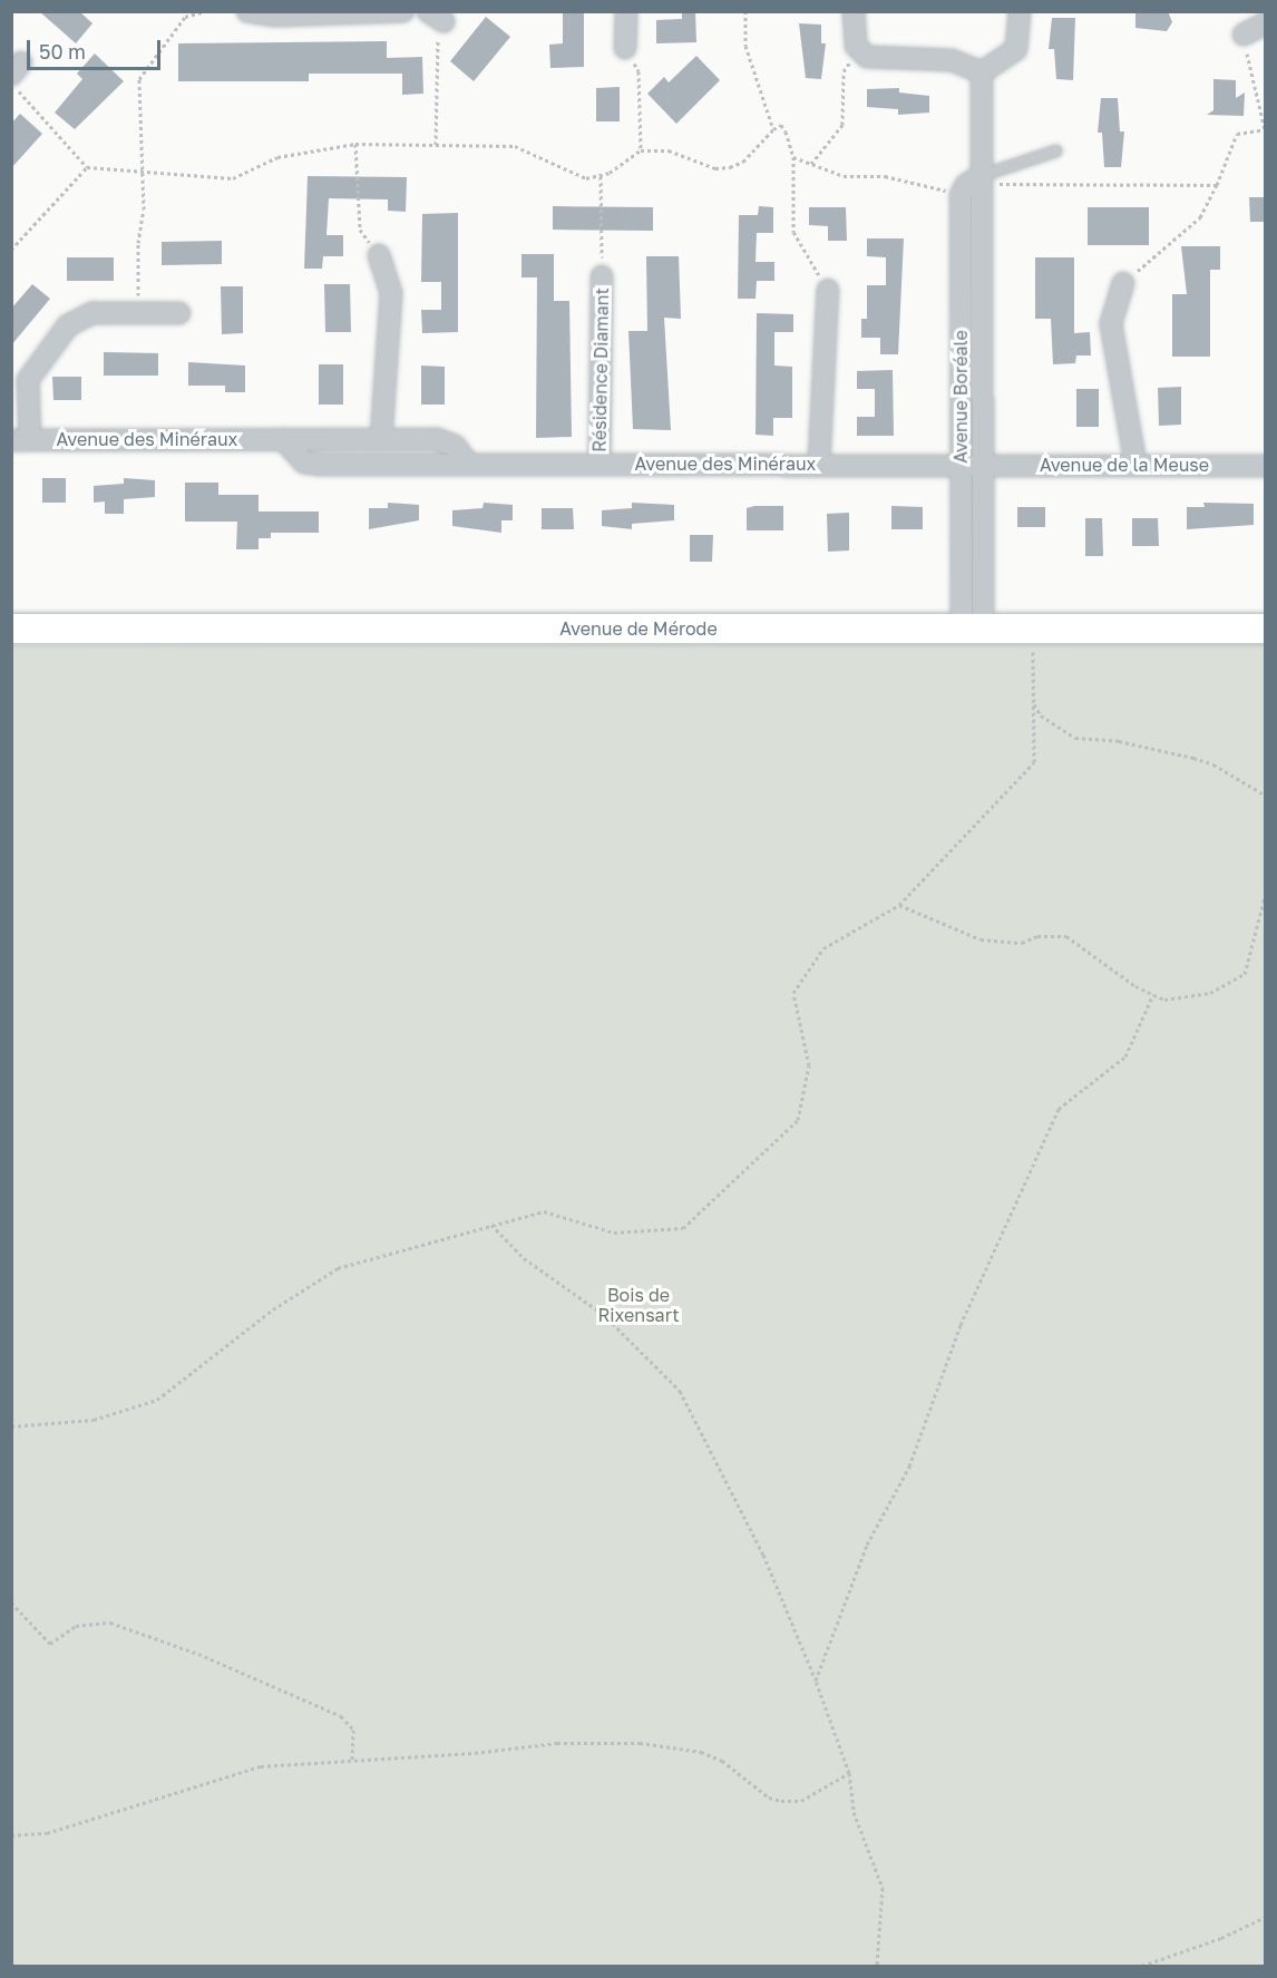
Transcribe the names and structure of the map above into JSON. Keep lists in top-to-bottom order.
{
  "streets": {
    "street": [
      "Résidence Diamant",
      "Avenue Boréale",
      "Avenue des Minéraux",
      "Avenue de la Meuse",
      "Avenue de Mérode"
    ]
  },
  "crossings": [
    ["Résidence Diamant", "Avenue des Minéraux"],
    ["Avenue Boréale", "Avenue des Minéraux"],
    ["Avenue Boréale", "Avenue de la Meuse"],
    ["Avenue Boréale", "Avenue de Mérode"],
    ["Avenue des Minéraux", "Avenue de la Meuse"]
  ],
  "parks": ["Bois de Rixensart"],
  "scale_bar": "50 m"
}
